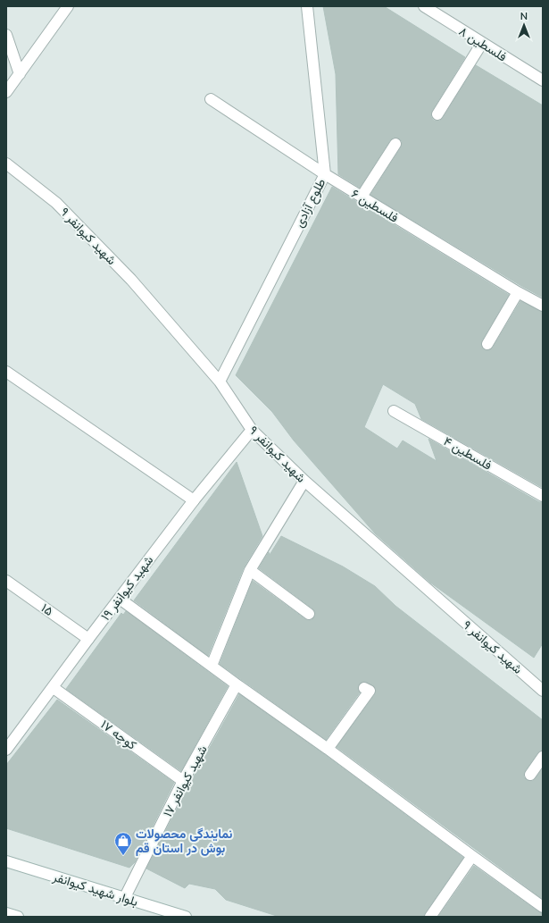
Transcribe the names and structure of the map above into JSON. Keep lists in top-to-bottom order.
{
  "streets": {
    "street": [
      "فلسطین ۸",
      "طلوع آزادی",
      "فلسطین ۶",
      "شهید کیوانفر ۹",
      "فلسطین ۴",
      "شهید کیوانفر ۱۹",
      "۱۵",
      "کوچه ۱۷",
      "شهید کیوانفر ۱۷",
      "بلوار شهید کیوانفر"
    ]
  },
  "crossings": [
    ["طلوع آزادی", "فلسطین ۶"],
    ["طلوع آزادی", "شهید کیوانفر ۹"],
    ["شهید کیوانفر ۹", "شهید کیوانفر ۱۹"],
    ["شهید کیوانفر ۱۹", "۱۵"],
    ["شهید کیوانفر ۱۹", "کوچه ۱۷"],
    ["کوچه ۱۷", "شهید کیوانفر ۱۷"],
    ["شهید کیوانفر ۱۷", "بلوار شهید کیوانفر"]
  ],
  "places": {
    "shop": ["نمایندگی محصولات بوش در استان قم"]
  },
  "north": "top"
}
